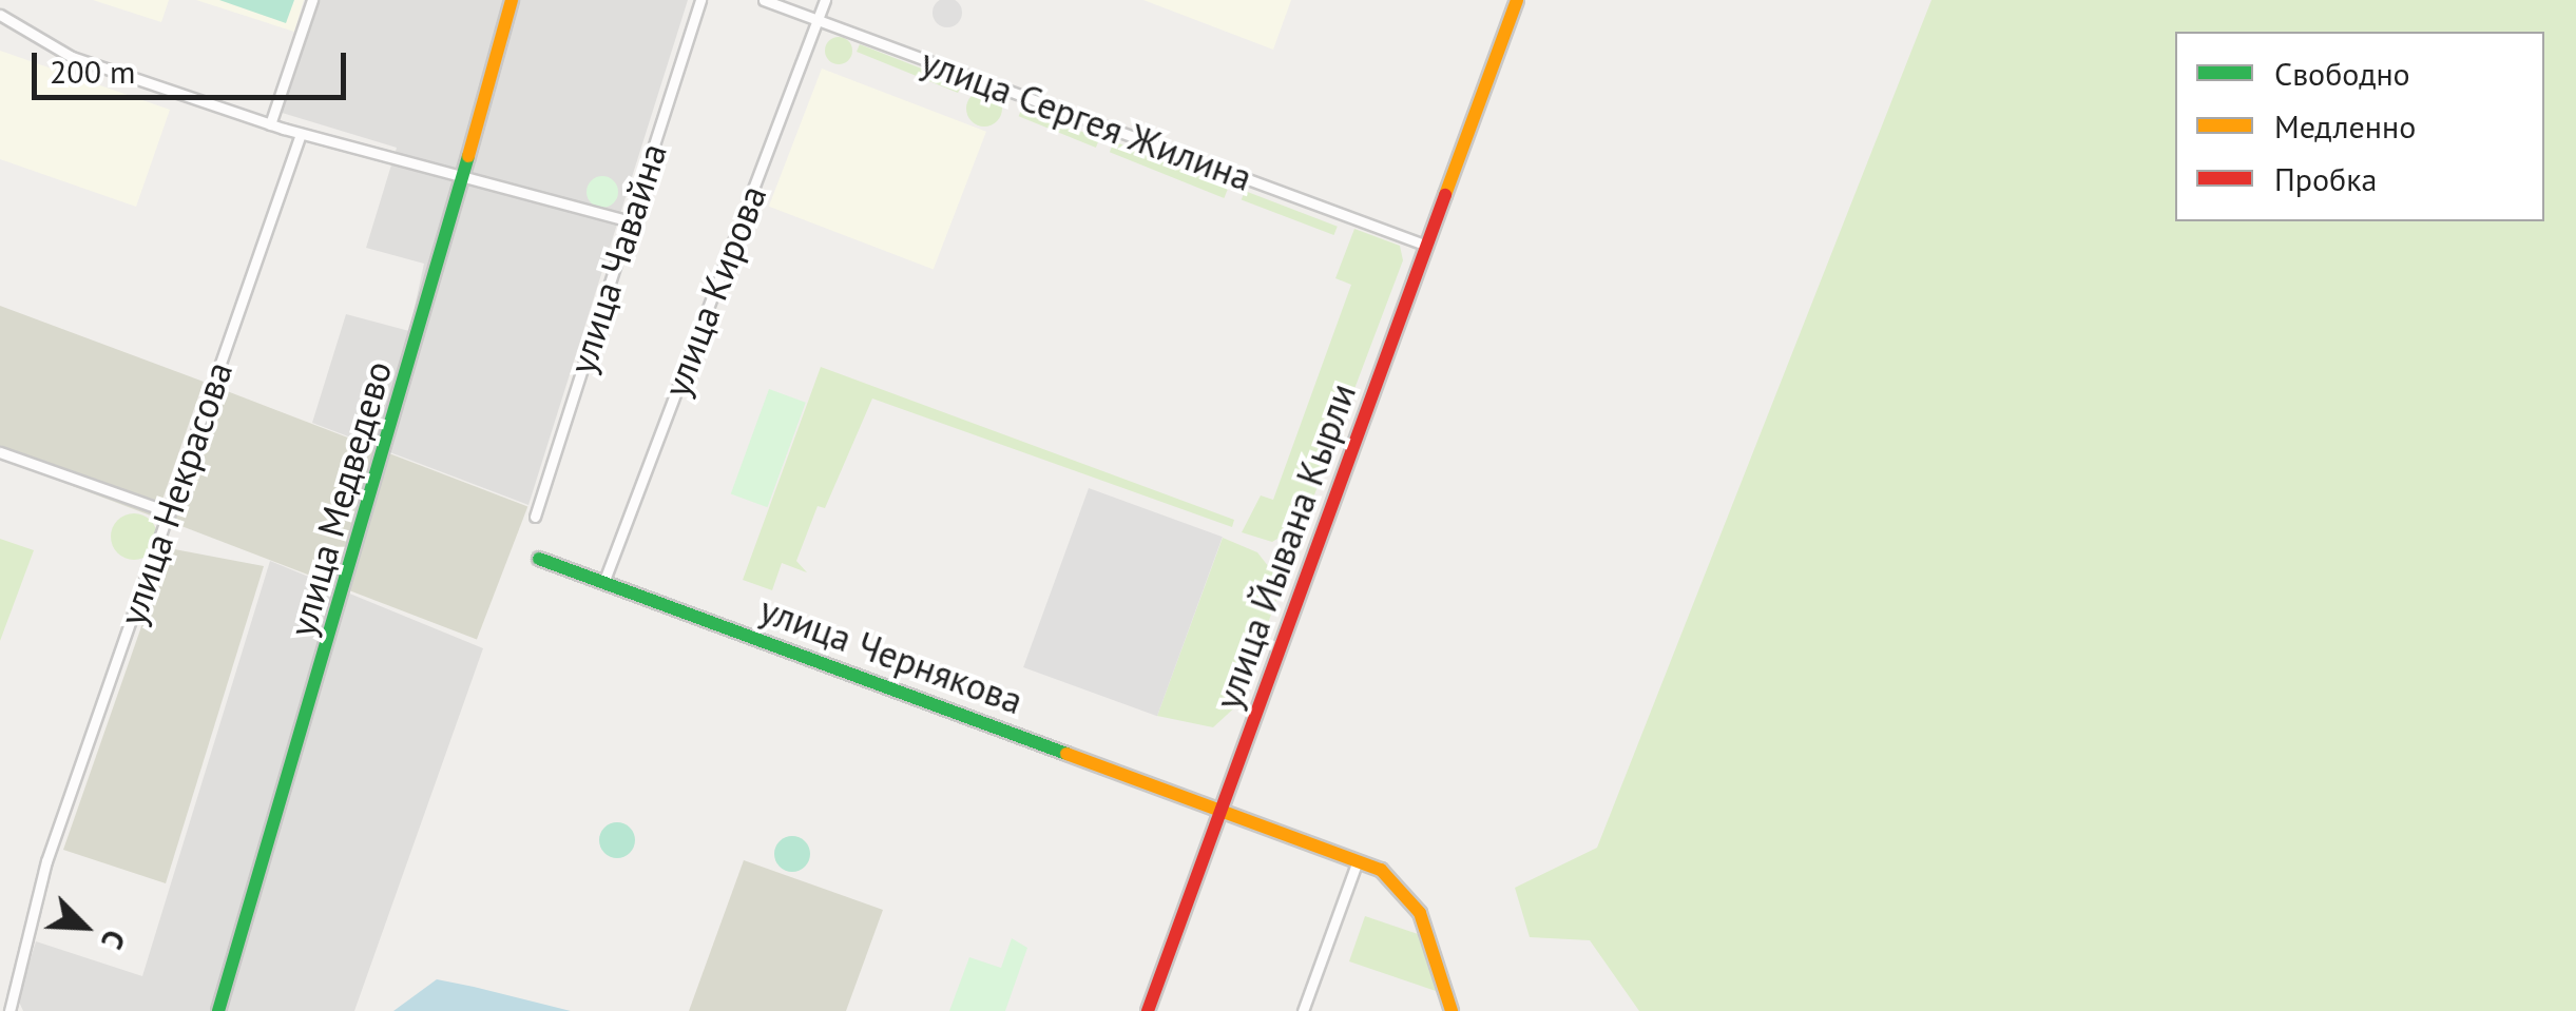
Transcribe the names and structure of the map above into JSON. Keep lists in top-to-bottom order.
{
  "streets": {
    "street": [
      "улица Сергея Жилина",
      "улица Чавайна",
      "улица Кирова",
      "улица Некрасова",
      "улица Медведево",
      "улица Йывана Кырли",
      "улица Чернякова"
    ]
  },
  "crossings": [
    ["улица Сергея Жилина", "улица Кирова"],
    ["улица Сергея Жилина", "улица Йывана Кырли"],
    ["улица Кирова", "улица Чернякова"],
    ["улица Йывана Кырли", "улица Чернякова"]
  ],
  "legend": ["Свободно", "Медленно", "Пробка"],
  "scale_bar": "200 m",
  "north": "bottom right"
}
